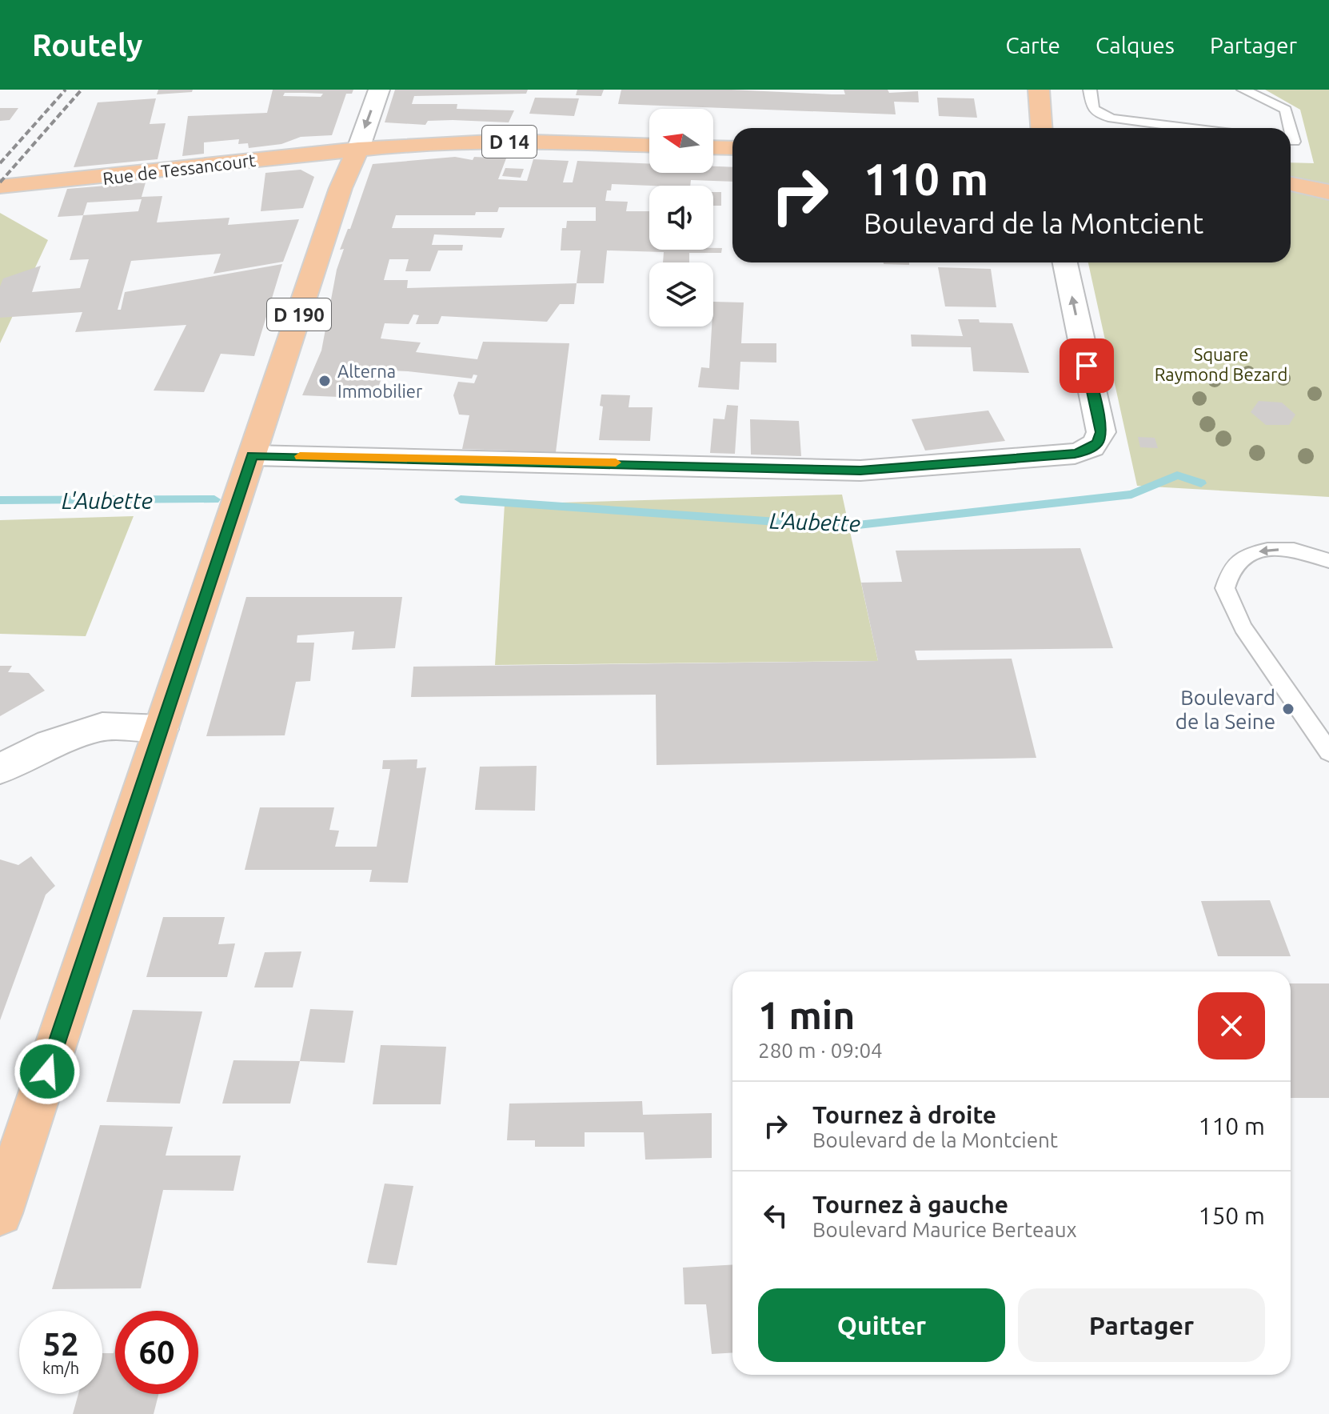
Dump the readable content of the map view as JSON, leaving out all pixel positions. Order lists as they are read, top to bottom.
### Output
{
  "streets": {
    "main road": ["D 14", "Rue de Tessancourt", "D 190"]
  },
  "crossings": [
    ["D 14", "Rue de Tessancourt"],
    ["D 14", "D 190"],
    ["Rue de Tessancourt", "D 190"]
  ],
  "water": ["L'Aubette"],
  "parks": ["Square Raymond Bezard"],
  "places": ["Alterna Immobilier", "Boulevard de la Seine"],
  "north": "left",
  "page": {
    "header": "Routely",
    "nav": ["Carte", "Calques", "Partager"],
    "turn": ["110 m", "Boulevard de la Montcient"],
    "heading": ["1 min", "280 m · 09:04"],
    "list": [
      {
        "name": "Tournez à droite",
        "note": "Boulevard de la Montcient",
        "value": "110 m"
      },
      {
        "name": "Tournez à gauche",
        "note": "Boulevard Maurice Berteaux",
        "value": "150 m"
      }
    ],
    "buttons": ["Quitter", "Partager"],
    "speed": "52 km/h",
    "limit": "60"
  }
}
